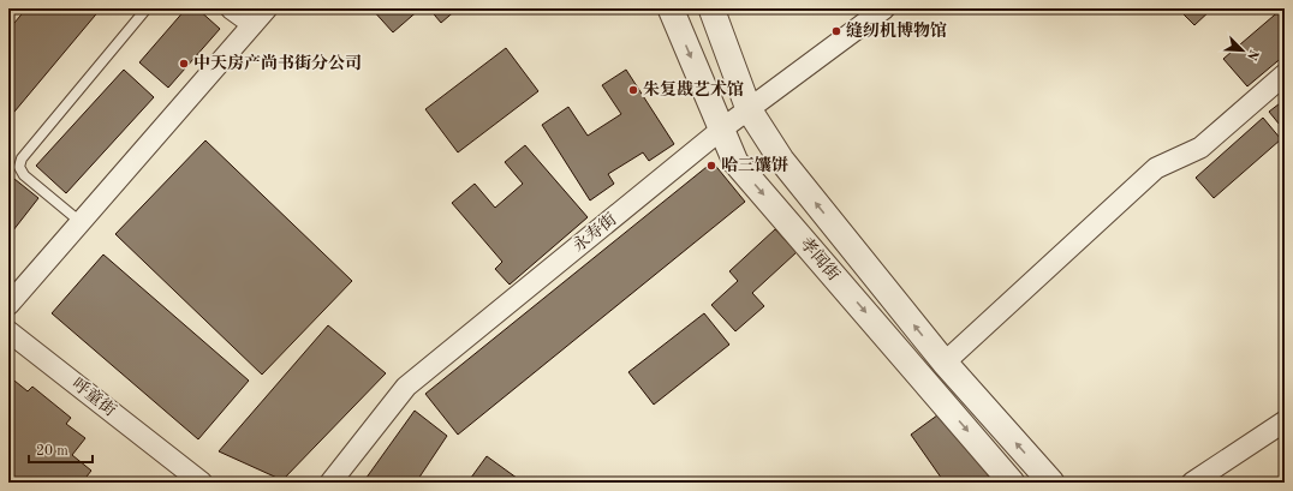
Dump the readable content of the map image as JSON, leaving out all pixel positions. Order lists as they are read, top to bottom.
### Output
{
  "streets": {
    "street": ["永寿街", "孝闻街", "呼童街"]
  },
  "crossings": [
    ["永寿街", "孝闻街"]
  ],
  "places": [
    "缝纫机博物馆",
    "中天房产尚书街分公司",
    "朱复戡艺术馆",
    "哈三馕饼"
  ],
  "scale_bar": "20 m",
  "north": "bottom right"
}
